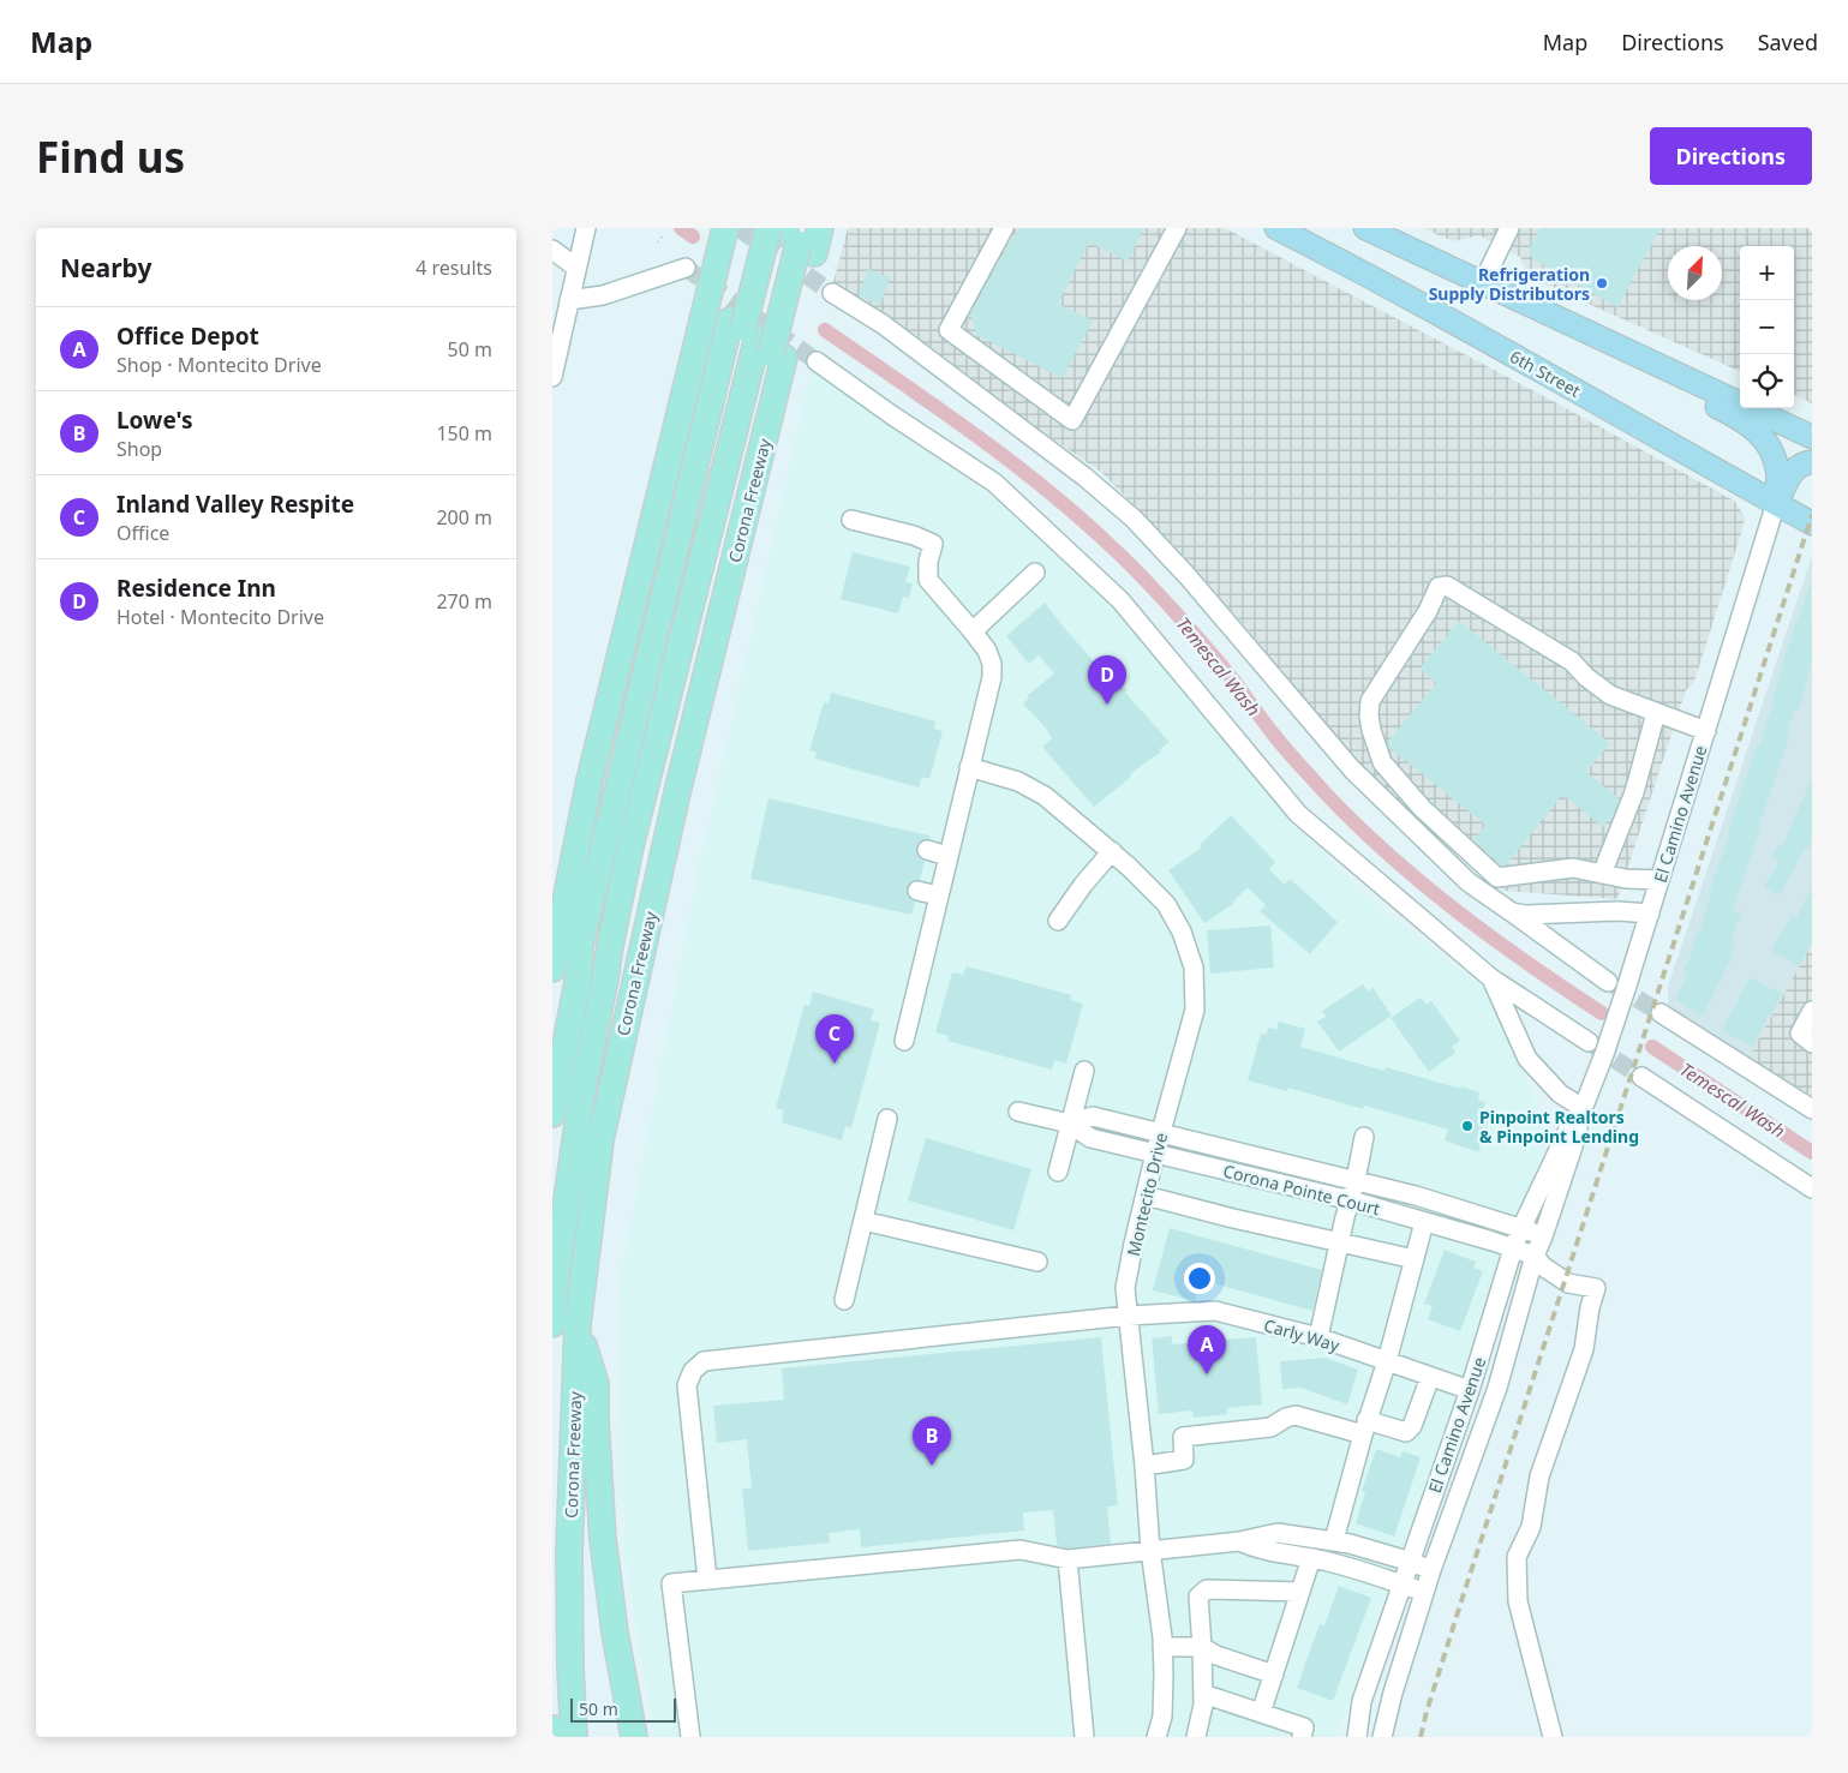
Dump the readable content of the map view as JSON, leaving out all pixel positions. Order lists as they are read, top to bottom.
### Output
{
  "streets": {
    "highway": ["Corona Freeway"],
    "main road": ["6th Street"],
    "street": [
      "El Camino Avenue",
      "Corona Pointe Court",
      "Montecito Drive",
      "Carly Way"
    ]
  },
  "crossings": [
    ["6th Street", "El Camino Avenue"],
    ["El Camino Avenue", "Corona Pointe Court"],
    ["El Camino Avenue", "Carly Way"],
    ["Corona Pointe Court", "Montecito Drive"],
    ["Montecito Drive", "Carly Way"]
  ],
  "water": ["Temescal Wash"],
  "places": ["Refrigeration Supply Distributors", "Pinpoint Realtors & Pinpoint Lending"],
  "scale_bar": "50 m",
  "north": "top right",
  "page": {
    "header": "Map",
    "nav": ["Map", "Directions", "Saved"],
    "buttons": "Directions",
    "title": "Find us",
    "heading": ["Nearby", "4 results"],
    "map_buttons": ["+", "−"],
    "list": [
      {
        "mark": "A",
        "name": "Office Depot",
        "note": "Shop · Montecito Drive",
        "value": "50 m"
      },
      {
        "mark": "B",
        "name": "Lowe's",
        "note": "Shop",
        "value": "150 m"
      },
      {
        "mark": "C",
        "name": "Inland Valley Respite",
        "note": "Office",
        "value": "200 m"
      },
      {
        "mark": "D",
        "name": "Residence Inn",
        "note": "Hotel · Montecito Drive",
        "value": "270 m"
      }
    ],
    "pins": [
      "D",
      "C",
      "A",
      "B"
    ],
    "scale": "50 m"
  }
}
